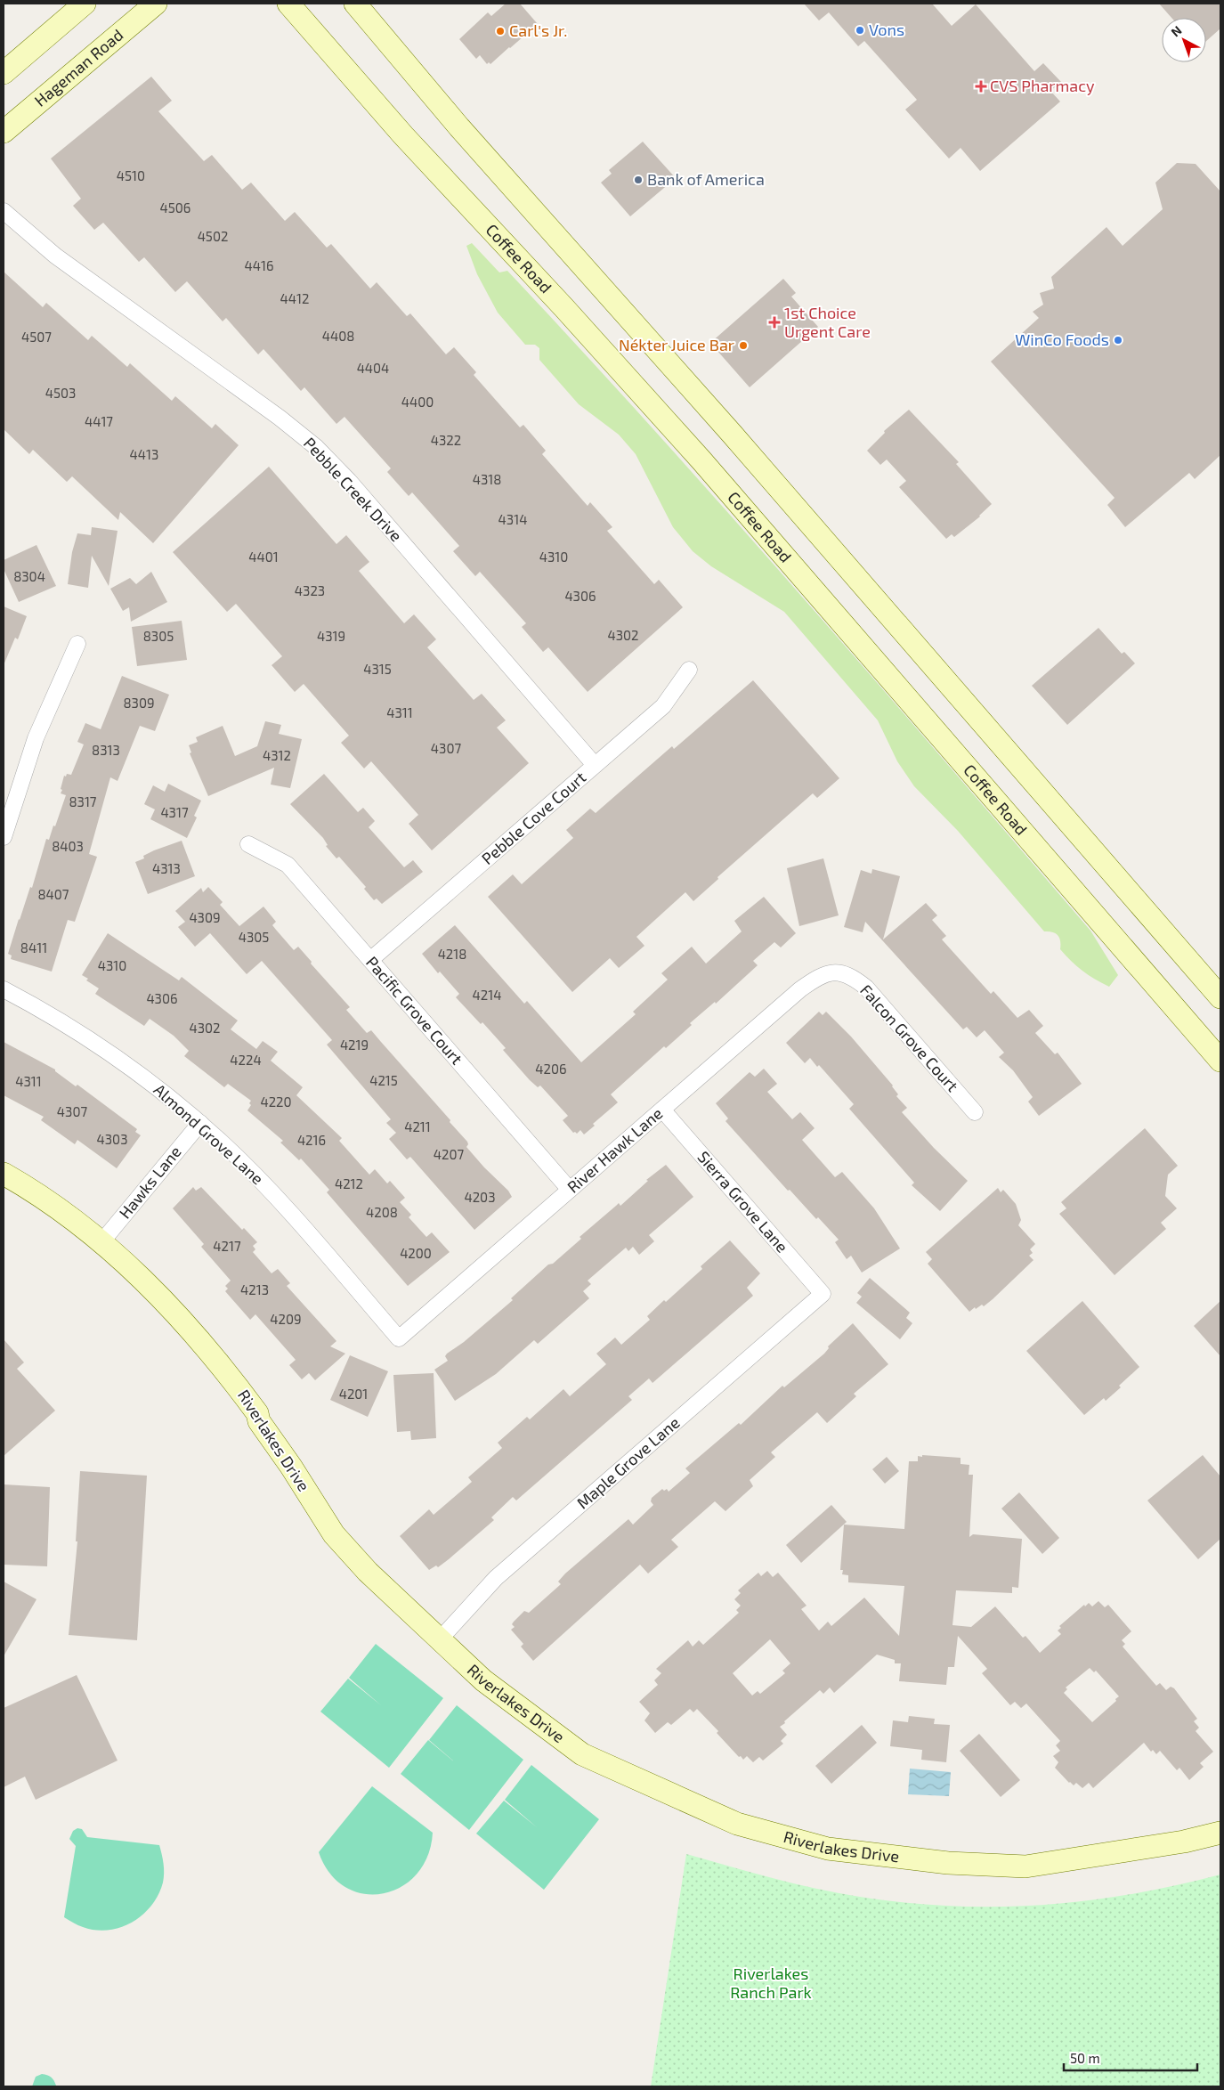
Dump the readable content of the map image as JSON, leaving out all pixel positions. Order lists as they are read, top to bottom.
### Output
{
  "streets": {
    "main road": ["Hageman Road", "Coffee Road", "Riverlakes Drive"],
    "street": [
      "Pebble Creek Drive",
      "Pebble Cove Court",
      "Pacific Grove Court",
      "Falcon Grove Court",
      "Almond Grove Lane",
      "River Hawk Lane",
      "Hawks Lane",
      "Sierra Grove Lane",
      "Maple Grove Lane"
    ]
  },
  "crossings": [
    ["Pebble Creek Drive", "Pebble Cove Court"],
    ["Pebble Cove Court", "Pacific Grove Court"],
    ["Pacific Grove Court", "River Hawk Lane"],
    ["Falcon Grove Court", "River Hawk Lane"],
    ["Almond Grove Lane", "River Hawk Lane"],
    ["Almond Grove Lane", "Hawks Lane"],
    ["River Hawk Lane", "Sierra Grove Lane"],
    ["Hawks Lane", "Riverlakes Drive"],
    ["Sierra Grove Lane", "Maple Grove Lane"],
    ["Riverlakes Drive", "Maple Grove Lane"]
  ],
  "parks": ["Riverlakes Ranch Park"],
  "places": {
    "other": [
      "Vons",
      "Carl's Jr.",
      "Bank of America",
      "WinCo Foods",
      "Nékter Juice Bar"
    ],
    "health": ["CVS Pharmacy", "1st Choice Urgent Care"]
  },
  "house_numbers": [
    "4510",
    "4506",
    "4502",
    "4416",
    "4412",
    "4408",
    "4507",
    "4404",
    "4503",
    "4400",
    "4417",
    "4322",
    "4413",
    "4318",
    "4314",
    "4401",
    "4310",
    "8304",
    "4323",
    "4306",
    "4302",
    "8305",
    "4319",
    "4315",
    "8309",
    "4311",
    "4307",
    "8313",
    "4312",
    "8317",
    "4317",
    "8403",
    "4313",
    "8407",
    "4309",
    "4305",
    "8411",
    "4218",
    "4310",
    "4214",
    "4306",
    "4302",
    "4219",
    "4224",
    "4206",
    "4215",
    "4311",
    "4220",
    "4307",
    "4211",
    "4303",
    "4216",
    "4207",
    "4212",
    "4203",
    "4208",
    "4217",
    "4200",
    "4213",
    "4209",
    "4201"
  ],
  "scale_bar": "50 m",
  "north": "top left"
}
